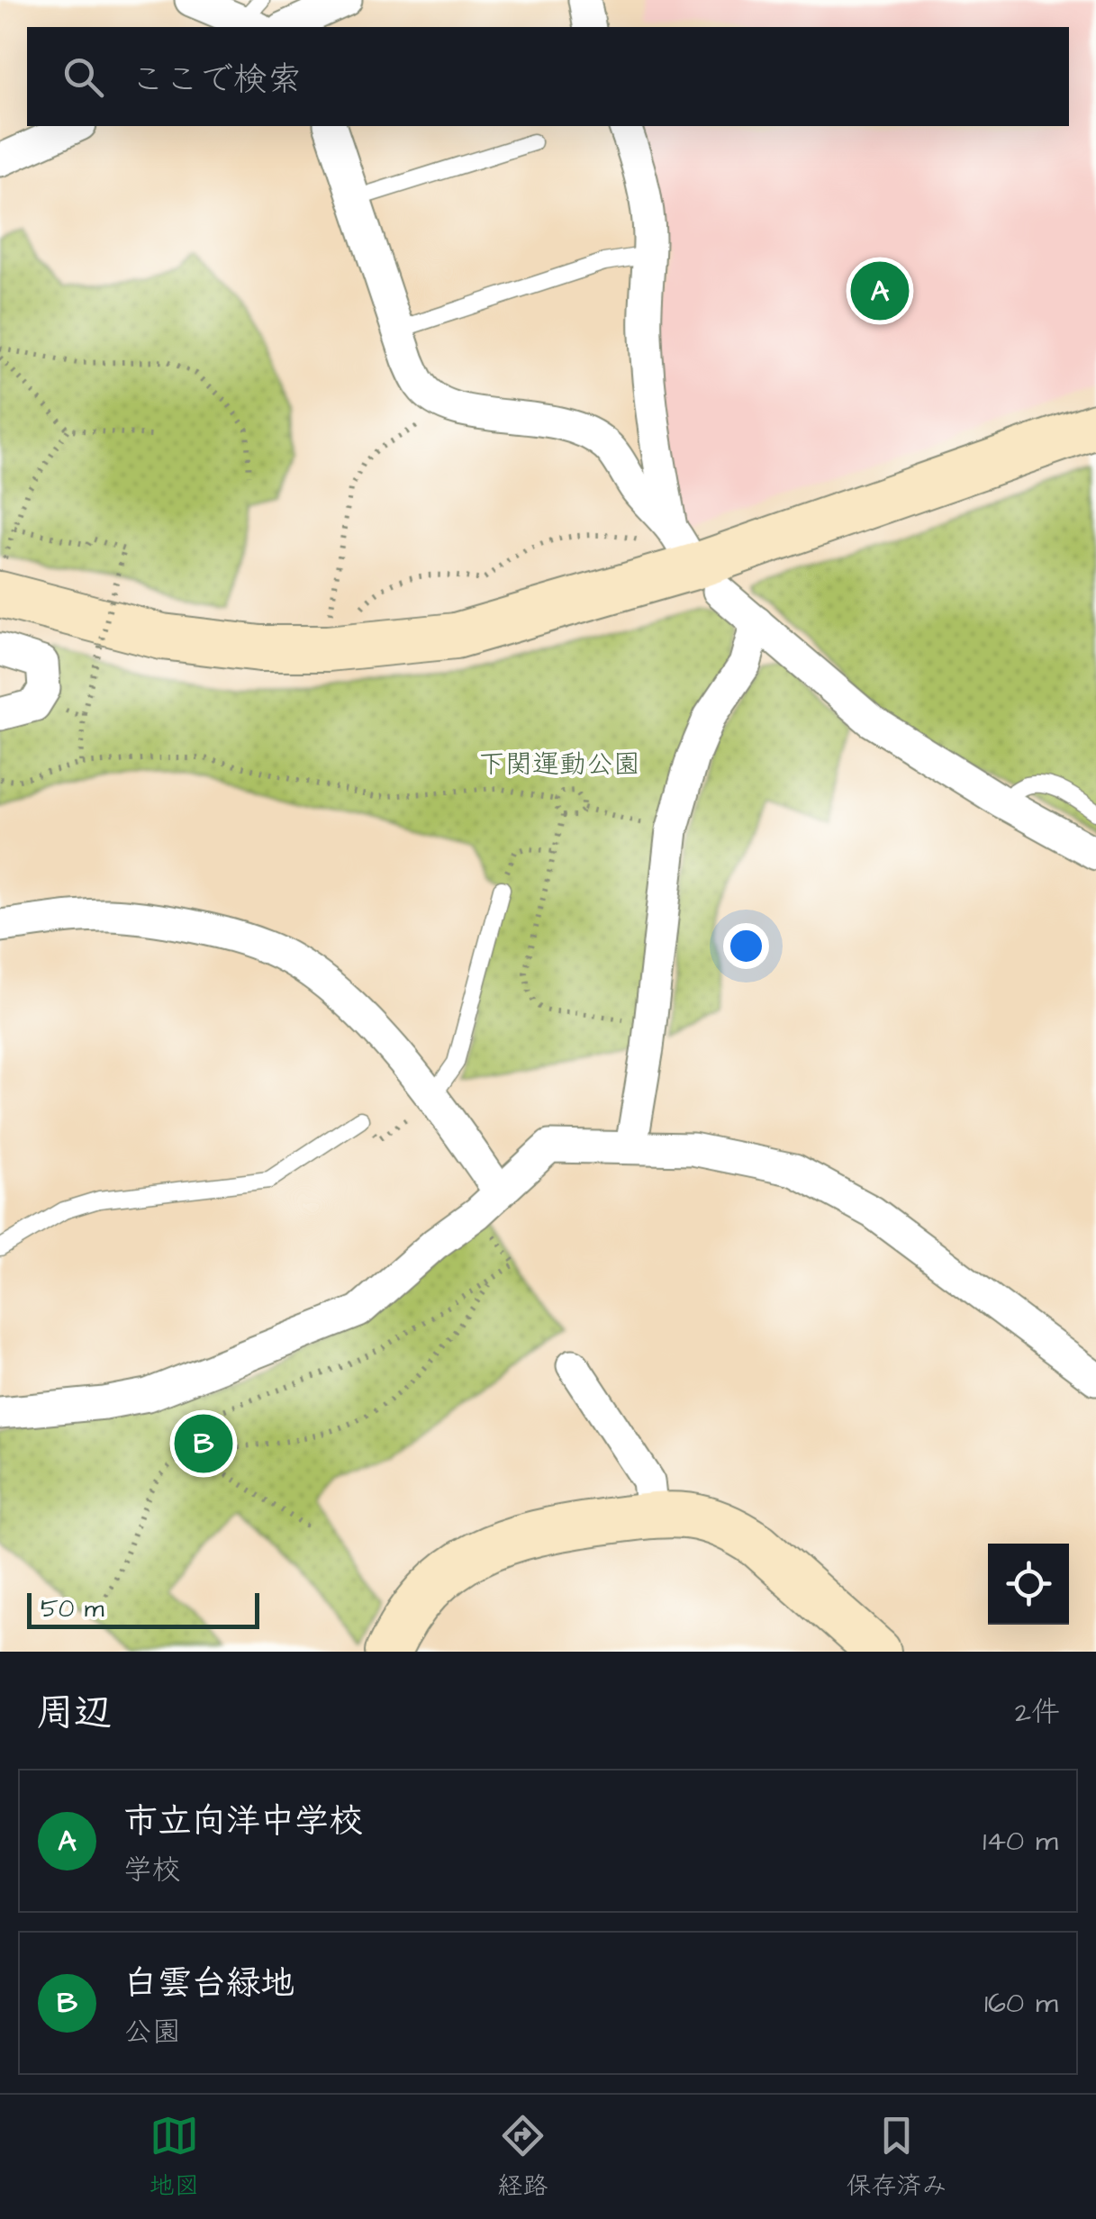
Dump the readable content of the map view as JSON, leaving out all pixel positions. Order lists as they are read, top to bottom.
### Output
{
  "parks": ["下関運動公園"],
  "scale_bar": "50 m",
  "page": {
    "search": "ここで検索",
    "pins": ["A", "B"],
    "scale": "50 m",
    "heading": ["周辺", "2件"],
    "list": [
      {
        "mark": "A",
        "name": "市立向洋中学校",
        "note": "学校",
        "value": "140 m"
      },
      {
        "mark": "B",
        "name": "白雲台緑地",
        "note": "公園",
        "value": "160 m"
      }
    ],
    "nav": ["地図", "経路", "保存済み"]
  }
}
